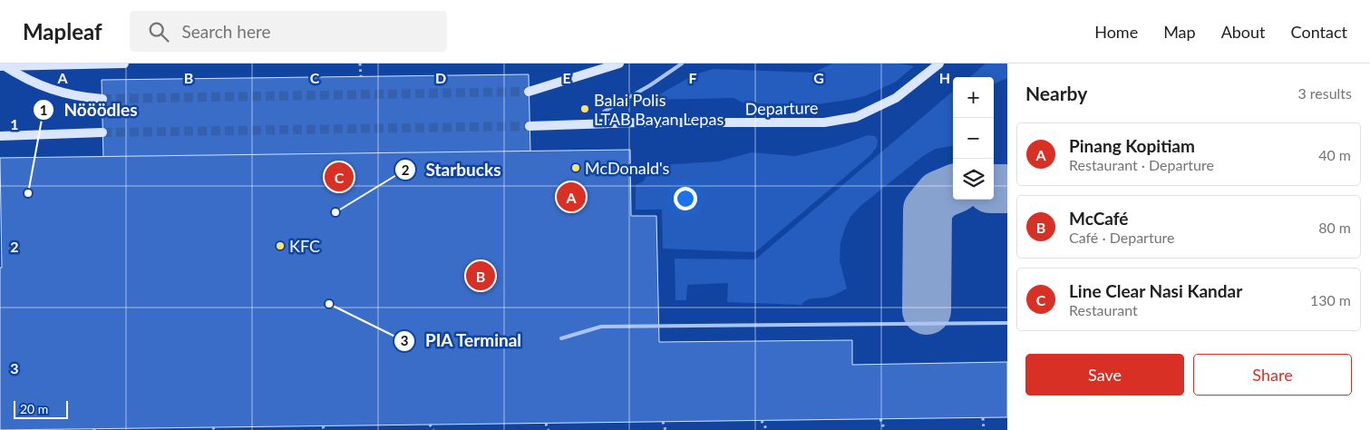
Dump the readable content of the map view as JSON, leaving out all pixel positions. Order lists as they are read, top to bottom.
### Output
{
  "streets": {
    "street": ["Departure"]
  },
  "places": [
    "Balai Polis LTAB Bayan Lepas",
    "McDonald's",
    "Nööödles",
    "Starbucks",
    "KFC",
    "PIA Terminal"
  ],
  "scale_bar": "20 m",
  "page": {
    "header": "Mapleaf",
    "search": "Search here",
    "nav": [
      "Home",
      "Map",
      "About",
      "Contact"
    ],
    "heading": ["Nearby", "3 results"],
    "map_buttons": ["+", "−"],
    "list": [
      {
        "mark": "A",
        "name": "Pinang Kopitiam",
        "note": "Restaurant · Departure",
        "value": "40 m"
      },
      {
        "mark": "B",
        "name": "McCafé",
        "note": "Café · Departure",
        "value": "80 m"
      },
      {
        "mark": "C",
        "name": "Line Clear Nasi Kandar",
        "note": "Restaurant",
        "value": "130 m"
      }
    ],
    "pins": ["C", "A", "B"],
    "buttons": ["Save", "Share"],
    "scale": "20 m"
  },
  "grid": {
    "columns": [
      "A",
      "B",
      "C",
      "D",
      "E",
      "F",
      "G",
      "H"
    ],
    "rows": ["1", "2", "3"]
  }
}
